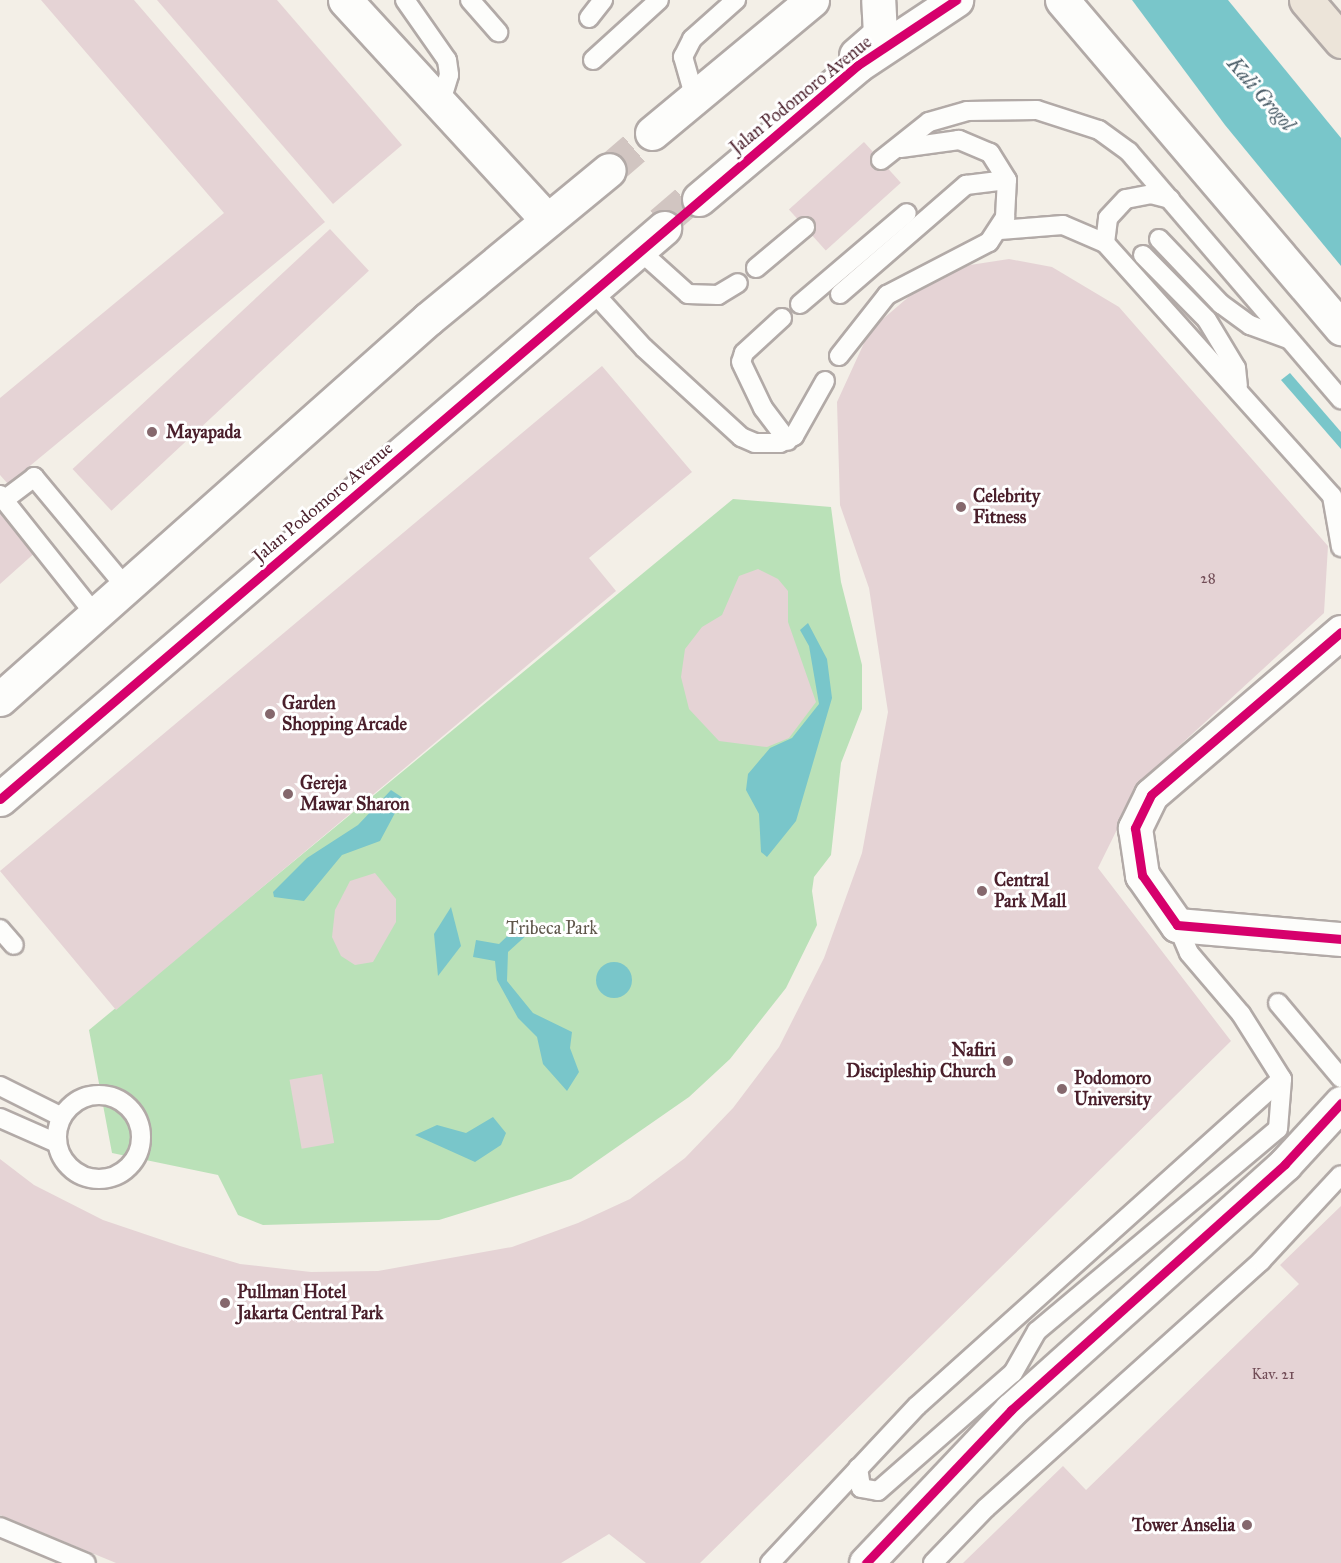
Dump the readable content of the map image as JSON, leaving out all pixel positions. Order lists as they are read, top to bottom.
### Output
{
  "streets": {
    "street": ["Jalan Podomoro Avenue"]
  },
  "water": ["Kali Grogol"],
  "parks": ["Tribeca Park"],
  "places": [
    "Mayapada",
    "Celebrity Fitness",
    "Garden Shopping Arcade",
    "Gereja Mawar Sharon",
    "Central Park Mall",
    "Nafiri Discipleship Church",
    "Podomoro University",
    "Pullman Hotel Jakarta Central Park",
    "Tower Anselia"
  ],
  "house_numbers": ["28", "Kav. 21"]
}
